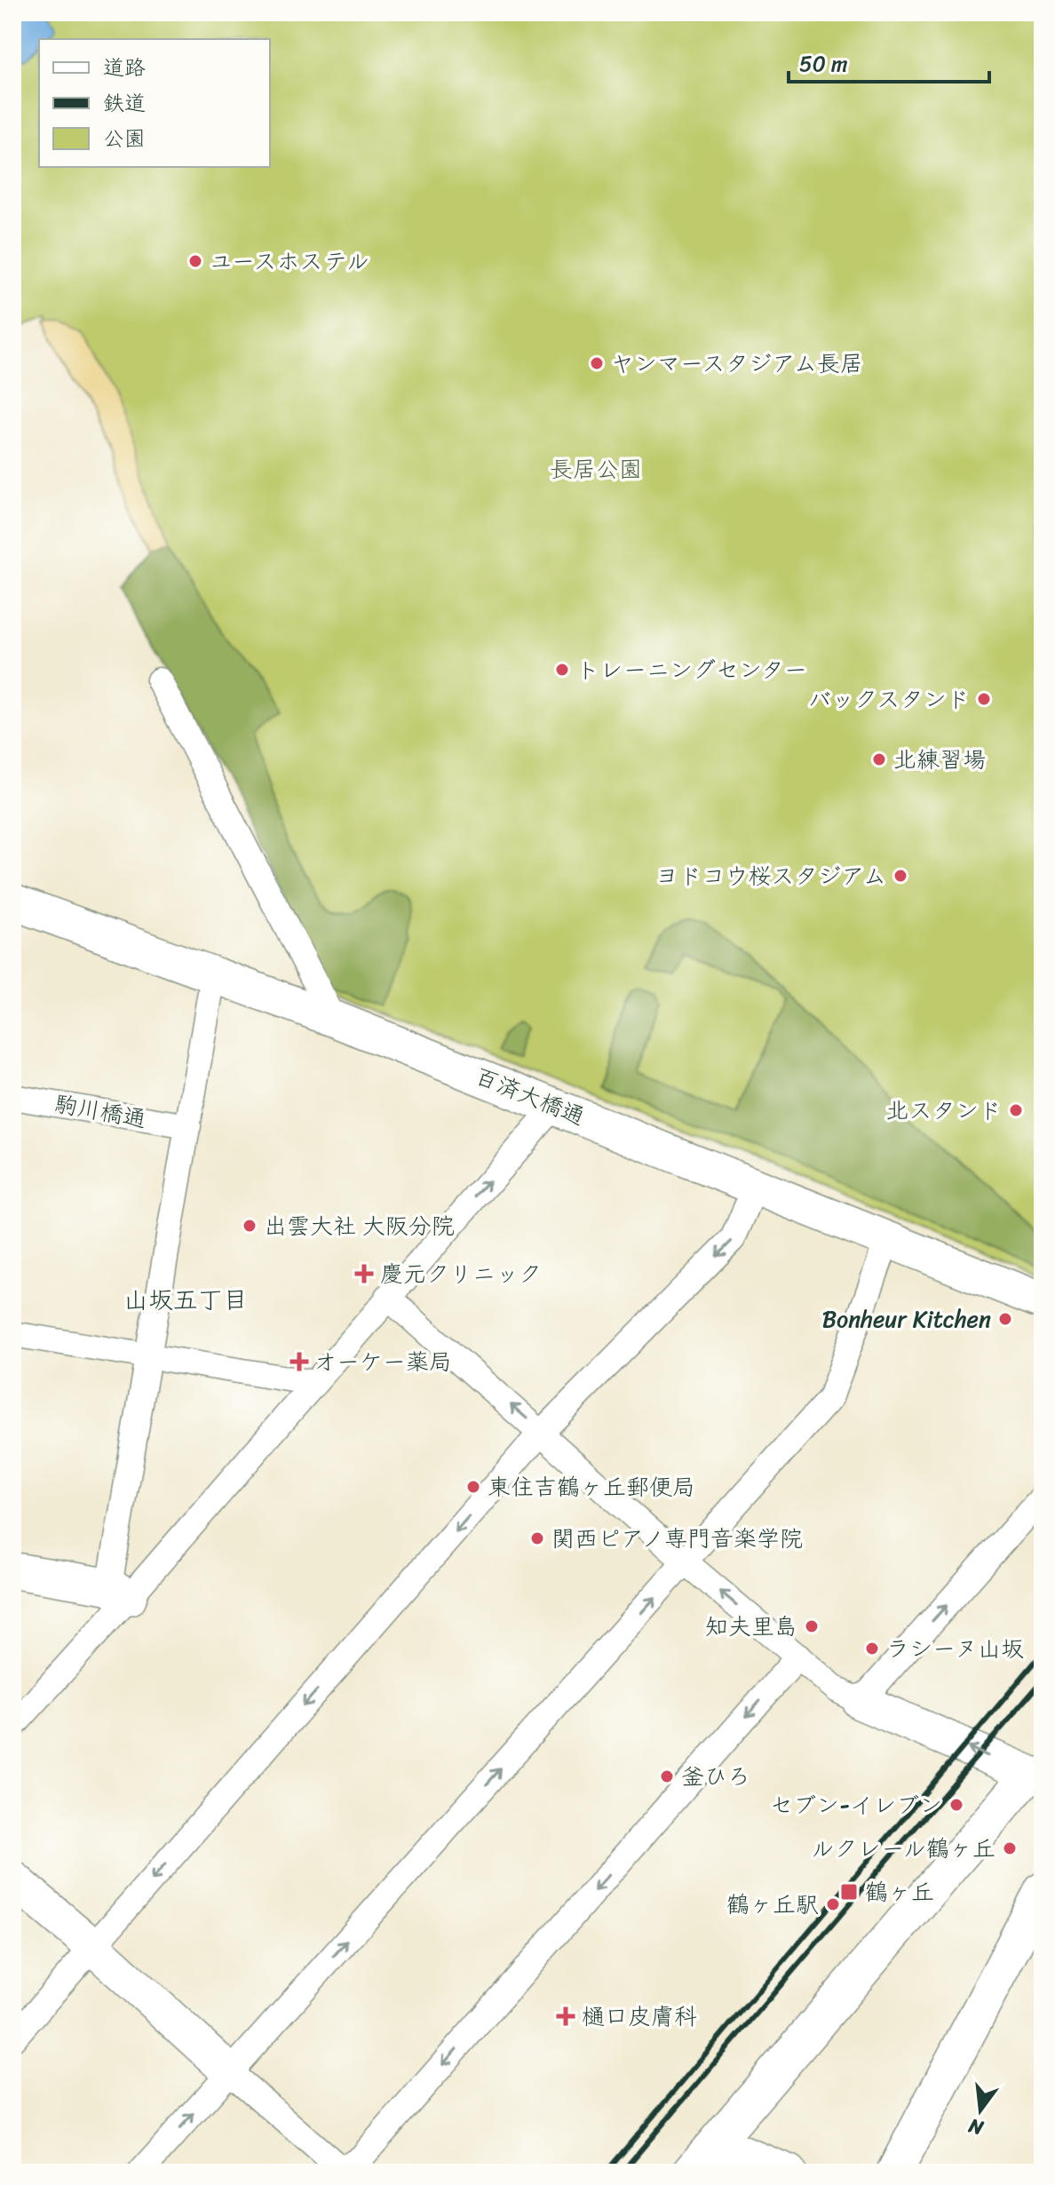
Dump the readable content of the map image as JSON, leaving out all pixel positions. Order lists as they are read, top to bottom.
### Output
{
  "streets": {
    "street": ["百済大橋通", "駒川橋通"]
  },
  "districts": ["山坂五丁目"],
  "parks": ["長居公園"],
  "places": {
    "other": [
      "ユースホステル",
      "ヤンマースタジアム長居",
      "トレーニングセンター",
      "バックスタンド",
      "北練習場",
      "ヨドコウ桜スタジアム",
      "北スタンド",
      "出雲大社 大阪分院",
      "Bonheur Kitchen",
      "東住吉鶴ヶ丘郵便局",
      "関西ピアノ専門音楽学院",
      "知夫里島",
      "ラシーヌ山坂",
      "釜ひろ",
      "セブン-イレブン",
      "ルクレール鶴ヶ丘",
      "鶴ヶ丘駅"
    ],
    "health": ["慶元クリニック", "オーケー薬局", "樋口皮膚科"],
    "transit": ["鶴ヶ丘"]
  },
  "legend": ["道路", "鉄道", "公園"],
  "scale_bar": "50 m",
  "north": "bottom"
}
